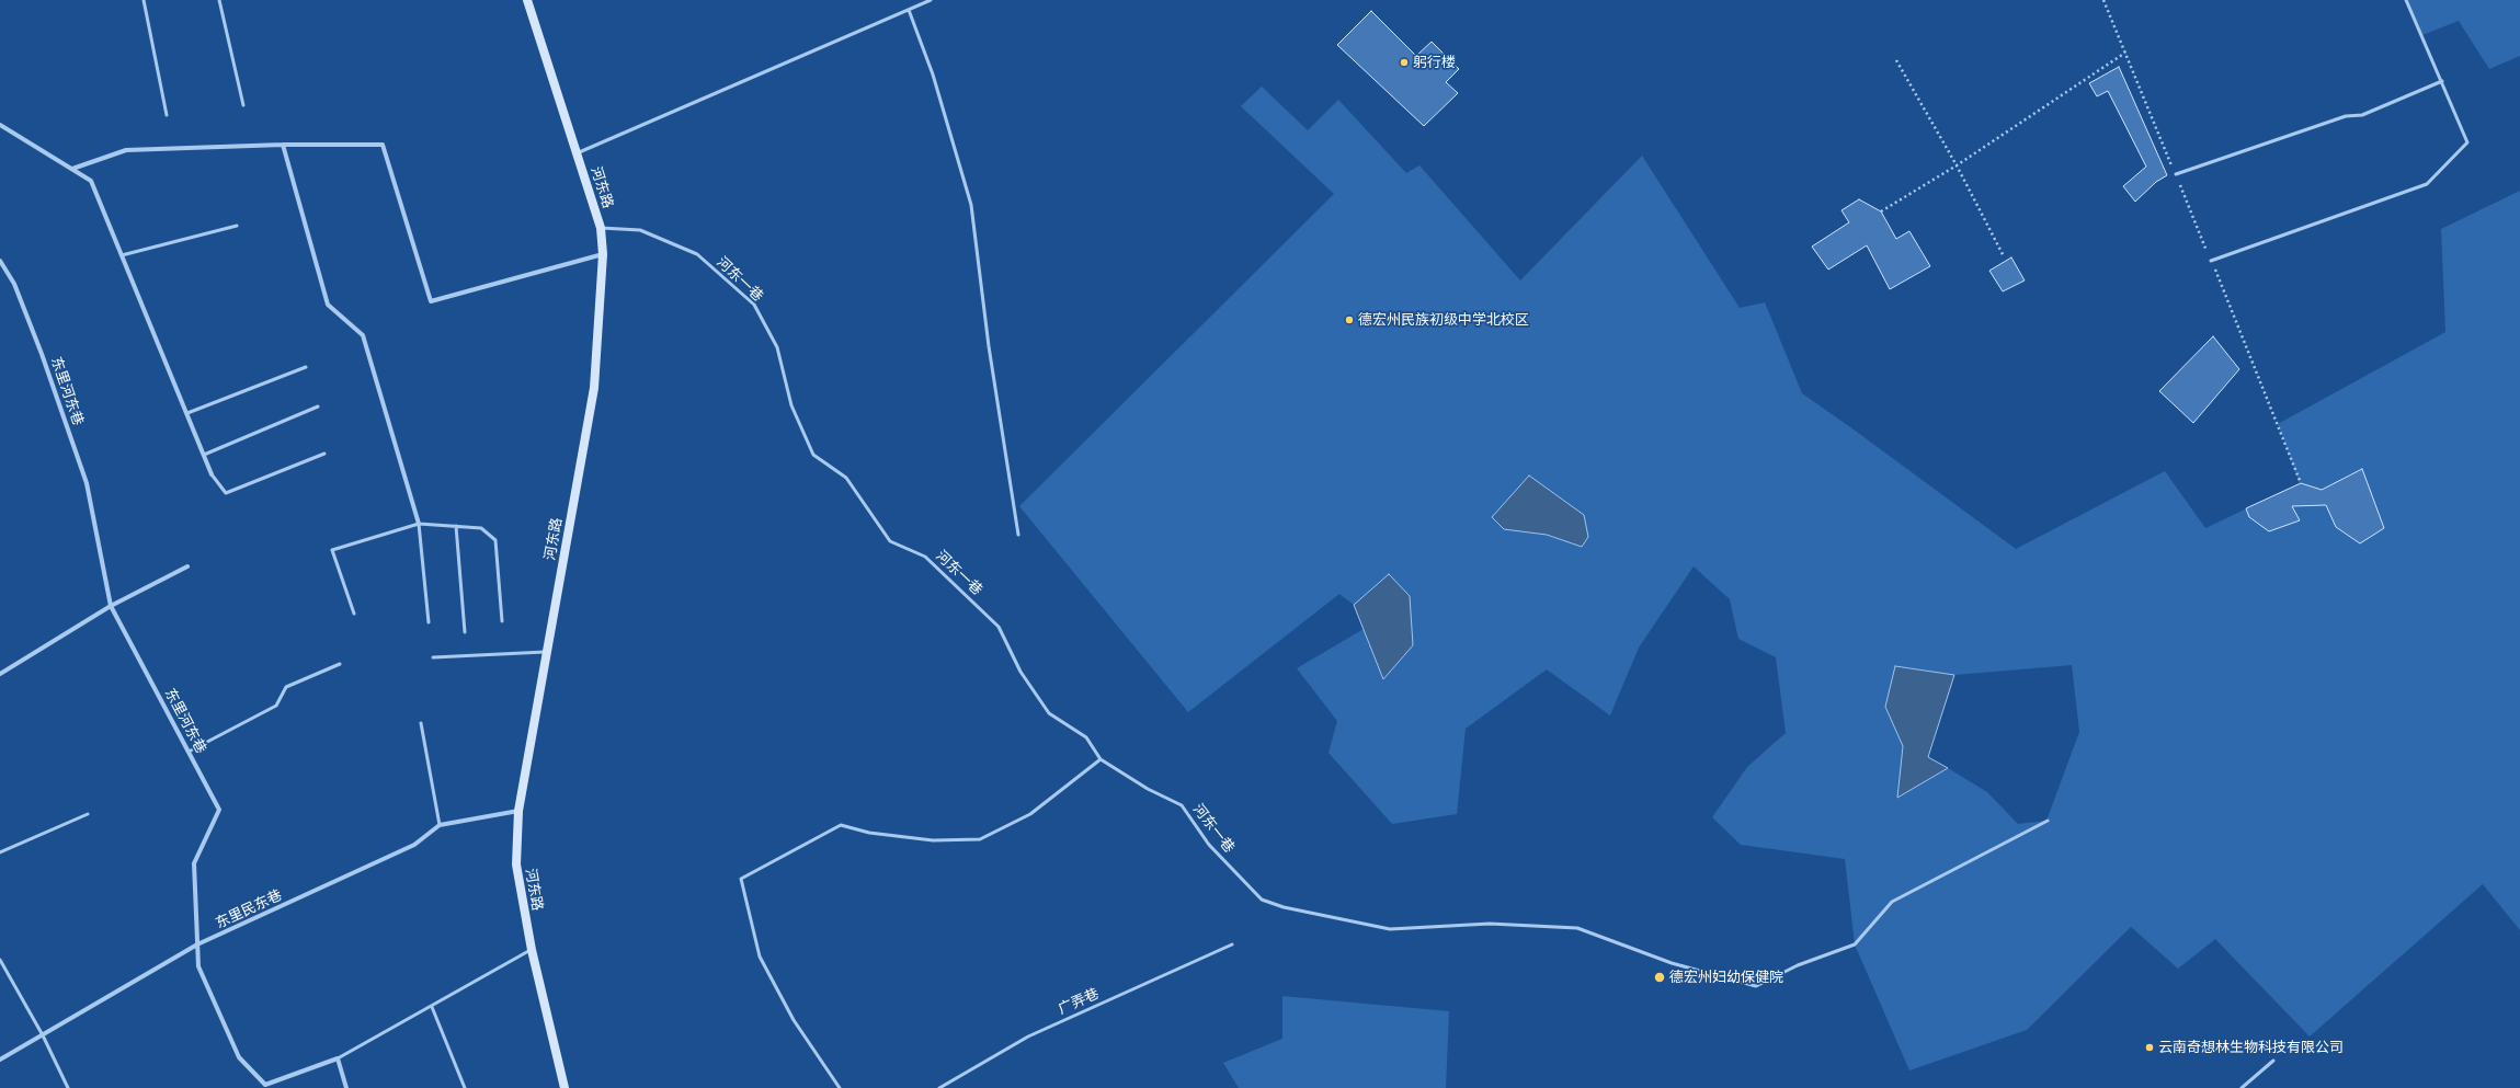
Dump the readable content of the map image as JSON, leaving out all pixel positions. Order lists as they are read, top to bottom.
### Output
{
  "streets": {
    "main road": ["河东路"],
    "street": ["东里河东巷", "东里民东巷"],
    "lane": ["河东一巷", "广弄巷"]
  },
  "crossings": [
    ["河东路", "河东一巷"],
    ["河东路", "东里民东巷"],
    ["东里河东巷", "东里民东巷"]
  ],
  "places": [
    "躬行楼",
    "德宏州民族初级中学北校区",
    "德宏州妇幼保健院",
    "云南奇想林生物科技有限公司"
  ]
}
